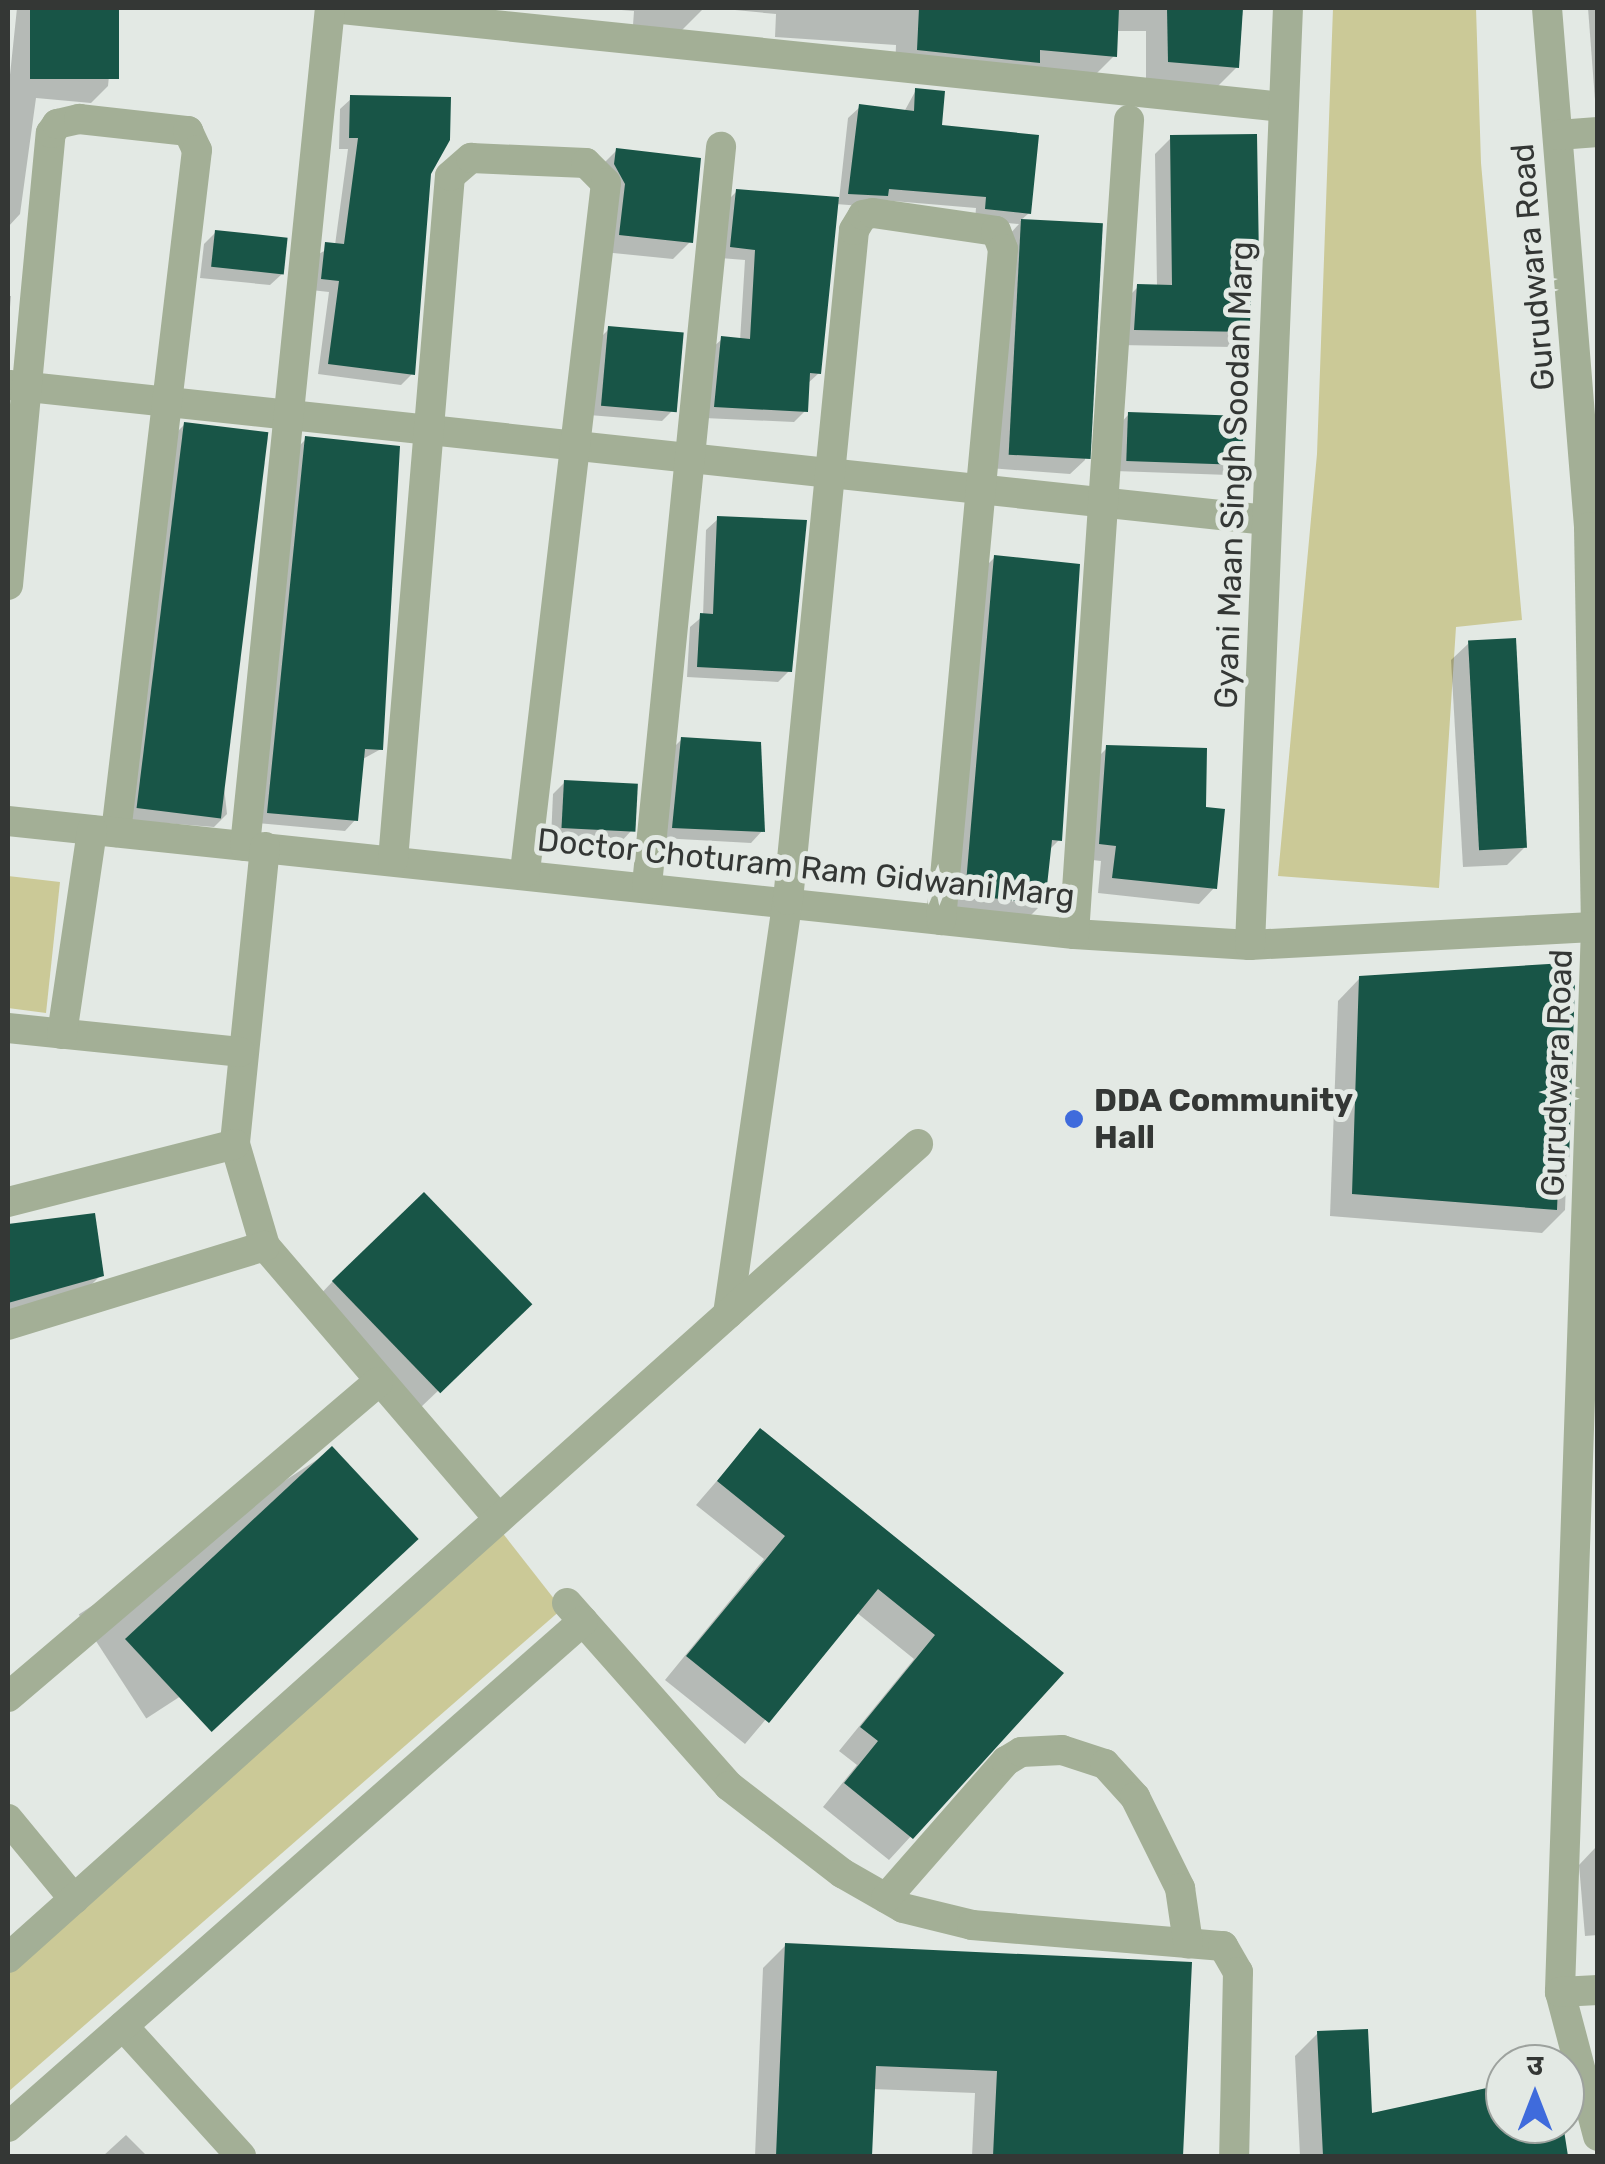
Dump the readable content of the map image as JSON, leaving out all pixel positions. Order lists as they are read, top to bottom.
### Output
{
  "streets": {
    "street": ["Gurudwara Road", "Gyani Maan Singh Soodan Marg", "Doctor Choturam Ram Gidwani Marg"]
  },
  "crossings": [
    ["Gurudwara Road", "Doctor Choturam Ram Gidwani Marg"],
    ["Gyani Maan Singh Soodan Marg", "Doctor Choturam Ram Gidwani Marg"]
  ],
  "places": ["DDA Community Hall"],
  "north": "top"
}
